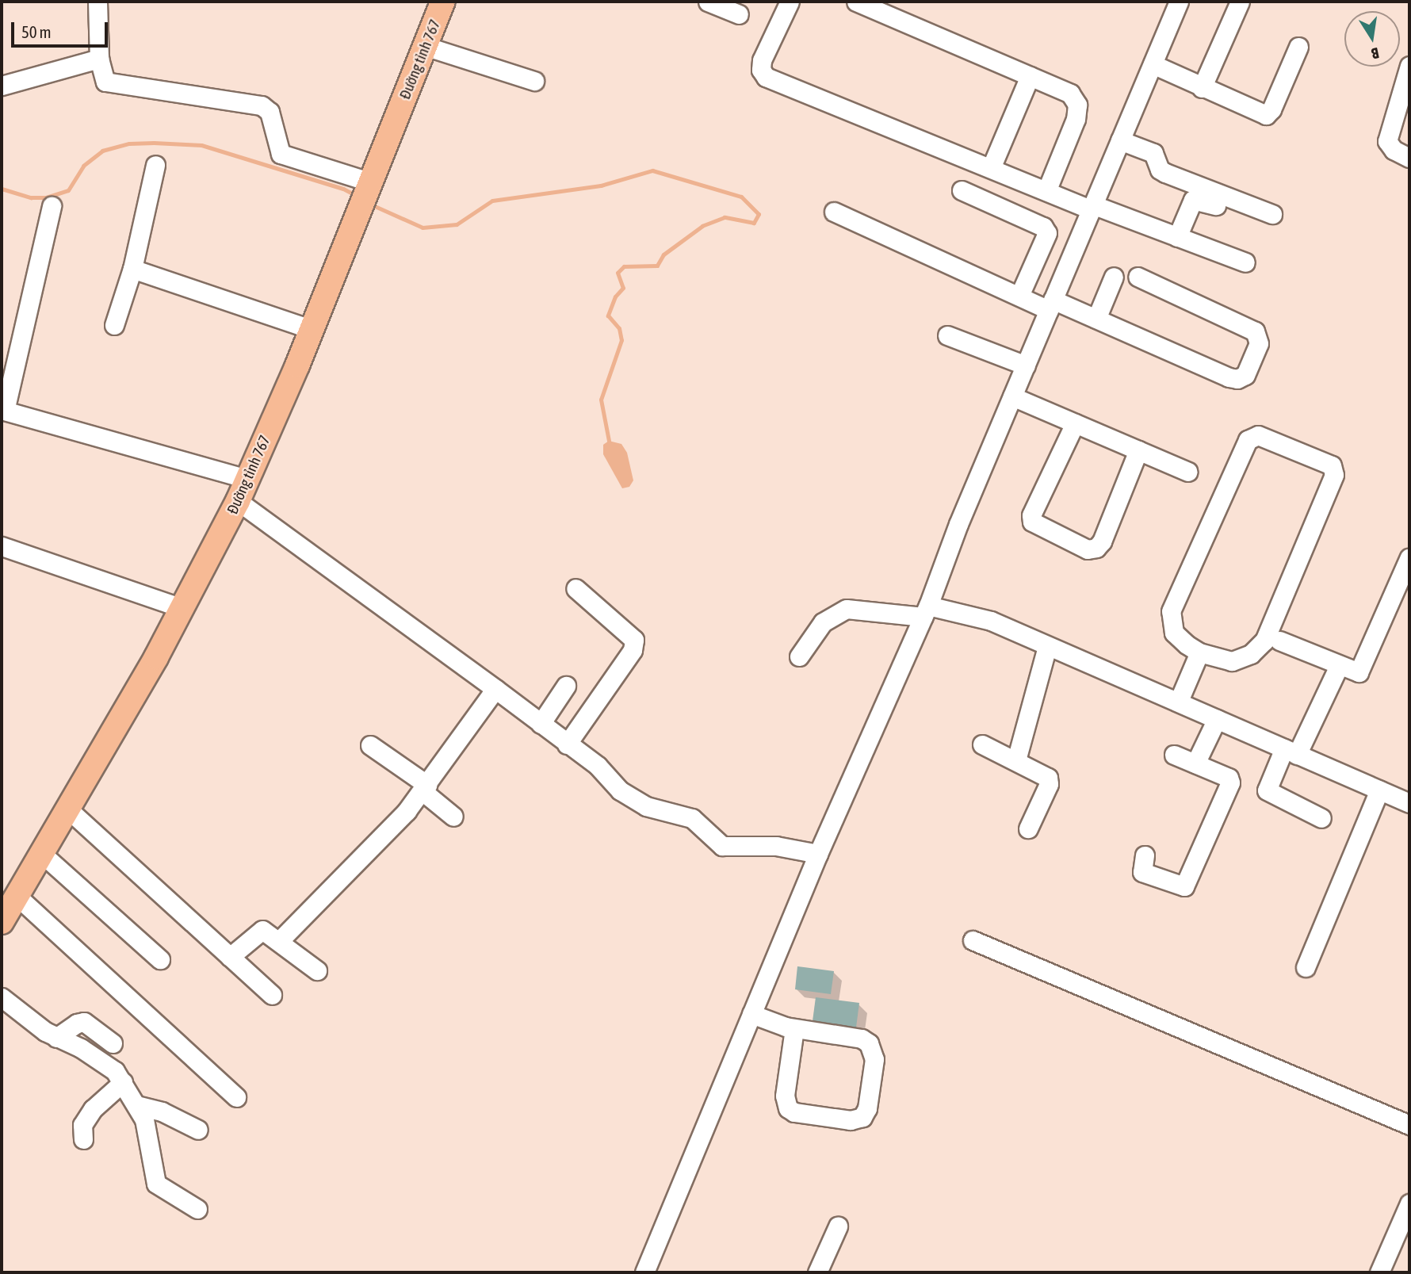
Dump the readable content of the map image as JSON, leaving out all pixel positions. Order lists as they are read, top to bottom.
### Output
{
  "streets": {
    "main road": ["Đường tỉnh 767"]
  },
  "scale_bar": "50 m",
  "north": "bottom"
}
